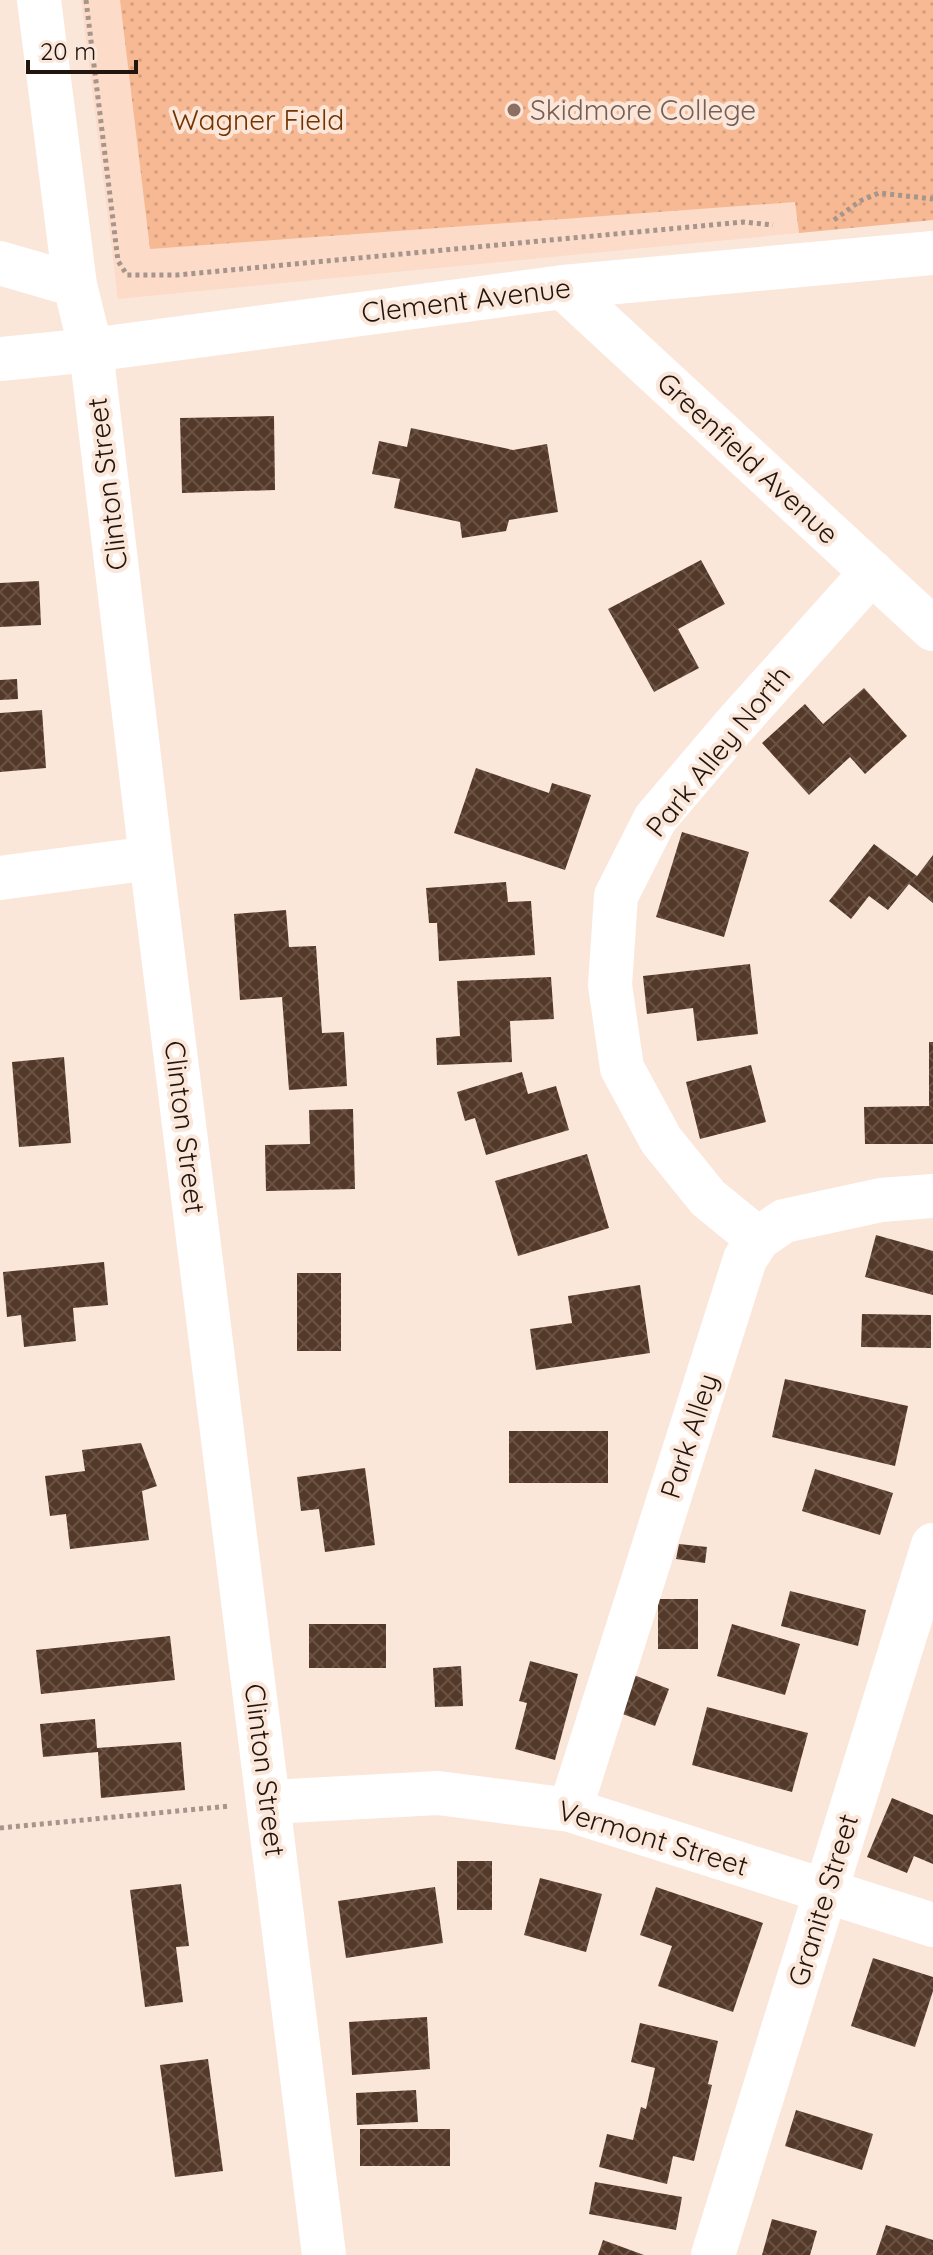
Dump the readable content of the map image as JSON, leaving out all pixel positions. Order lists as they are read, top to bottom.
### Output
{
  "streets": {
    "street": [
      "Clement Avenue",
      "Greenfield Avenue",
      "Clinton Street",
      "Park Alley North",
      "Park Alley",
      "Vermont Street",
      "Granite Street"
    ]
  },
  "crossings": [
    ["Clement Avenue", "Greenfield Avenue"],
    ["Clement Avenue", "Clinton Street"],
    ["Greenfield Avenue", "Park Alley North"],
    ["Clinton Street", "Vermont Street"],
    ["Park Alley North", "Park Alley"],
    ["Park Alley", "Vermont Street"],
    ["Vermont Street", "Granite Street"]
  ],
  "parks": ["Wagner Field"],
  "places": ["Skidmore College"],
  "scale_bar": "20 m"
}
